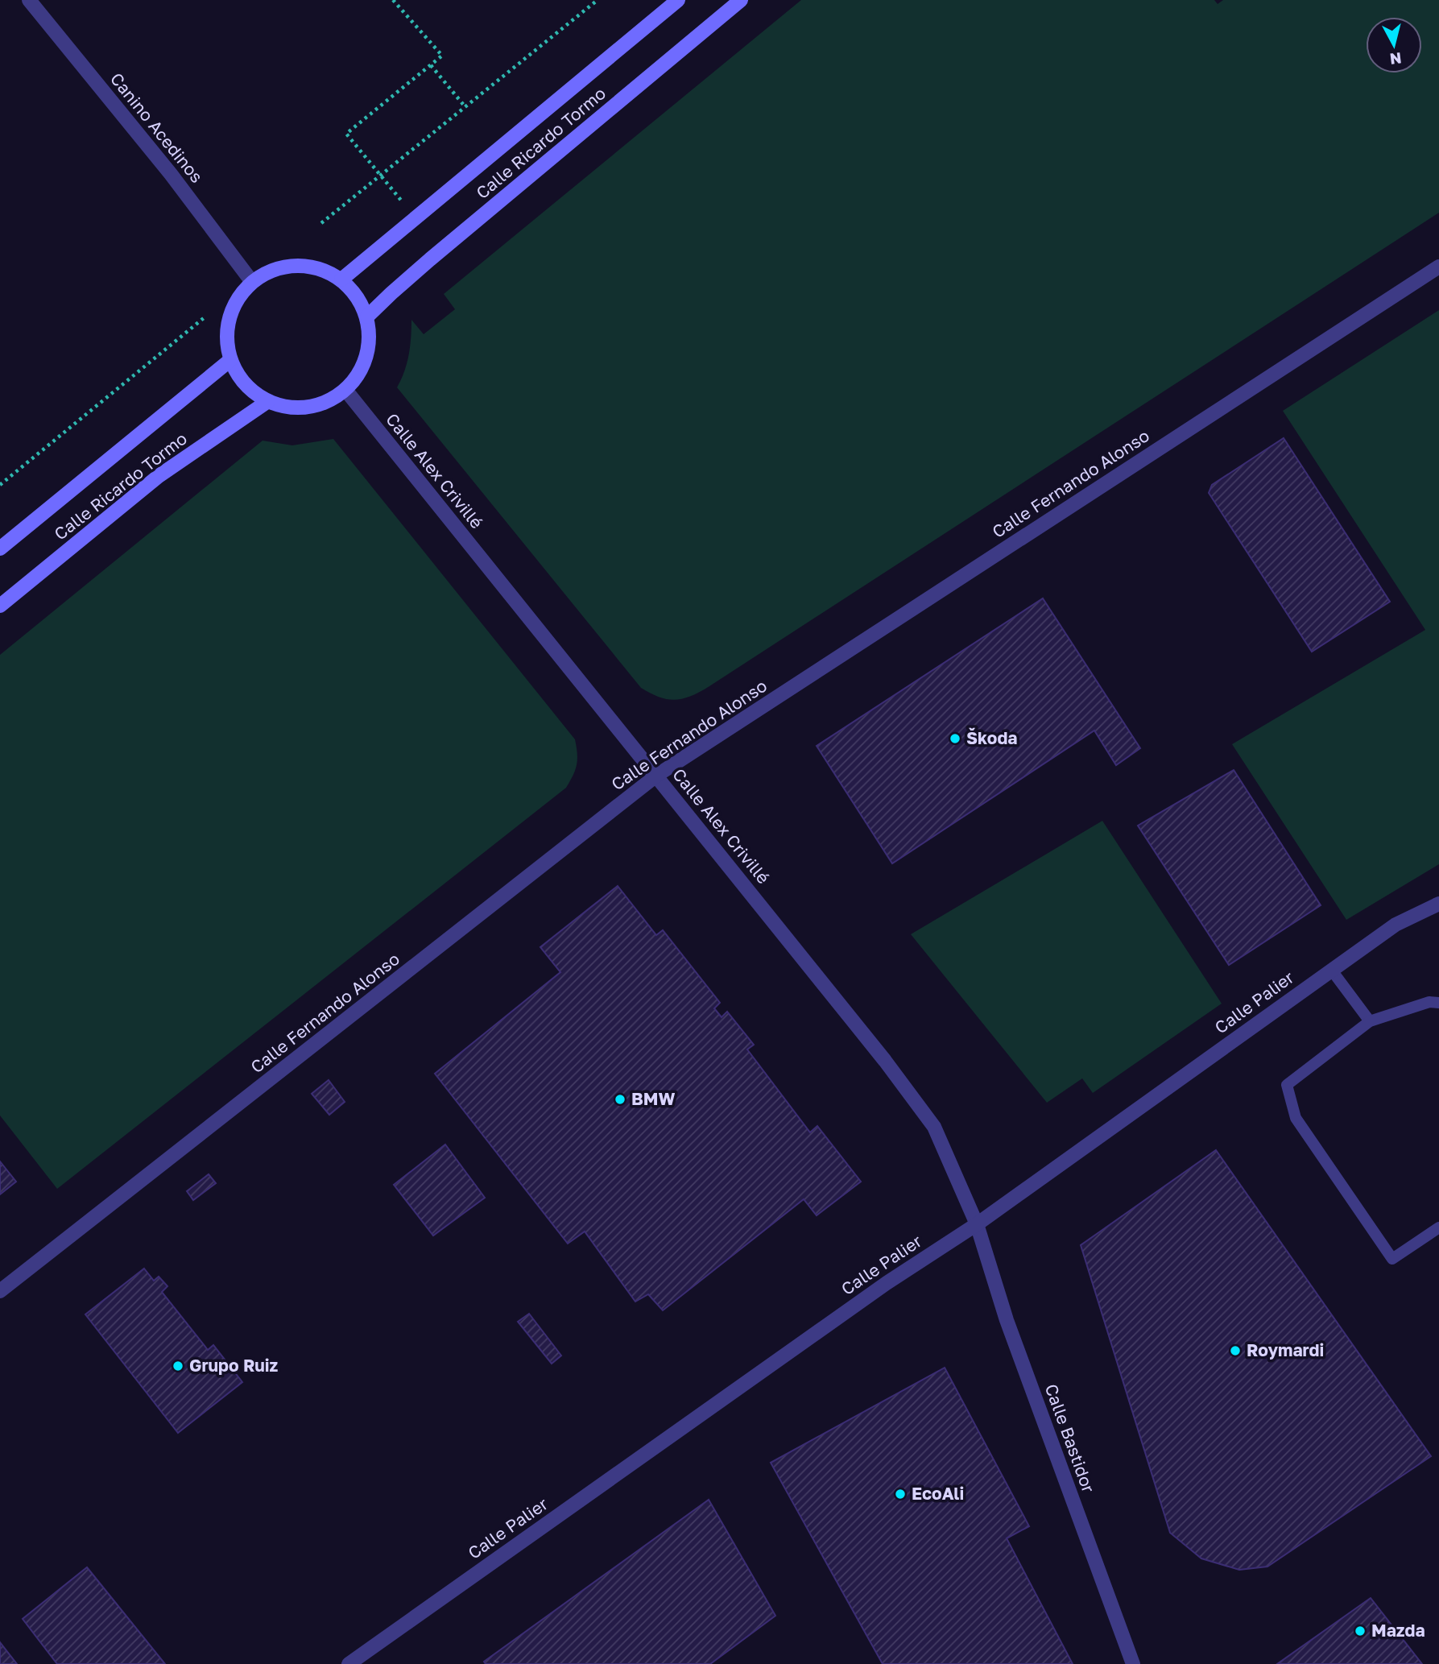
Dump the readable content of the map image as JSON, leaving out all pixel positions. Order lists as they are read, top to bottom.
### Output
{
  "streets": {
    "street": [
      "Canino Acedinos",
      "Calle Ricardo Tormo",
      "Calle Alex Crivillé",
      "Calle Fernando Alonso",
      "Calle Palier",
      "Calle Bastidor"
    ]
  },
  "crossings": [
    ["Canino Acedinos", "Calle Ricardo Tormo"],
    ["Canino Acedinos", "Calle Alex Crivillé"],
    ["Calle Ricardo Tormo", "Calle Alex Crivillé"],
    ["Calle Alex Crivillé", "Calle Fernando Alonso"],
    ["Calle Alex Crivillé", "Calle Palier"],
    ["Calle Alex Crivillé", "Calle Bastidor"],
    ["Calle Palier", "Calle Bastidor"]
  ],
  "places": [
    "Škoda",
    "BMW",
    "Roymardi",
    "Grupo Ruiz",
    "EcoAli",
    "Mazda"
  ],
  "north": "bottom"
}
